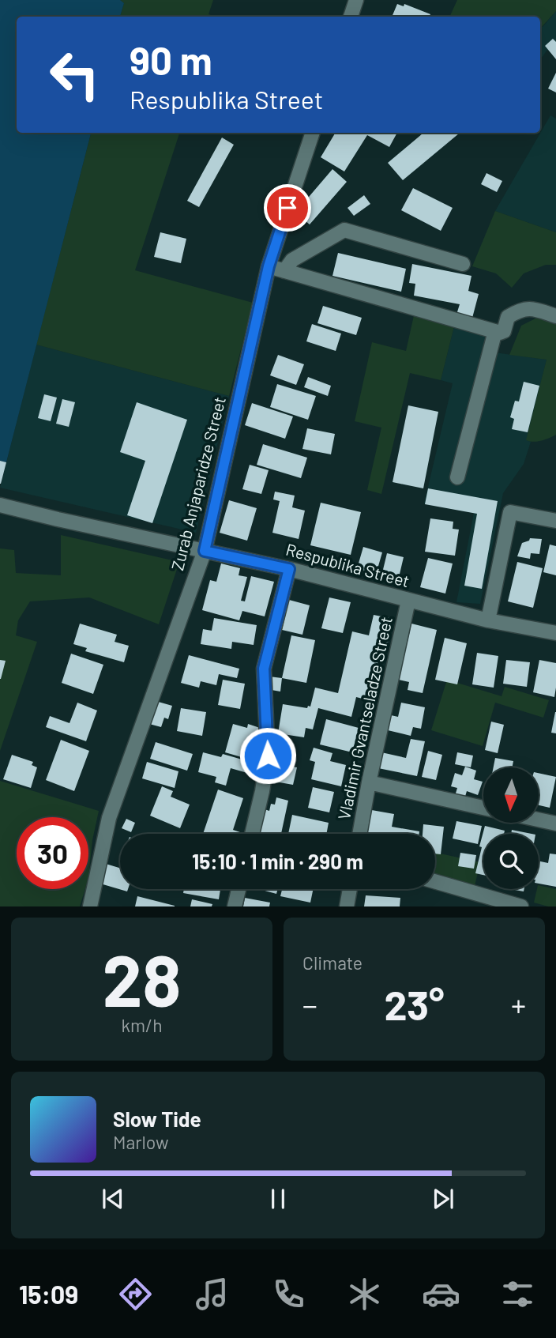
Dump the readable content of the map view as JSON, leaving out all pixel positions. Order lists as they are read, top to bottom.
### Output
{
  "streets": {
    "street": ["Zurab Anjaparidze Street", "Respublika Street", "Vladimir Gvantseladze Street"]
  },
  "crossings": [
    ["Zurab Anjaparidze Street", "Respublika Street"],
    ["Respublika Street", "Vladimir Gvantseladze Street"]
  ],
  "north": "bottom",
  "page": {
    "turn": ["90 m", "Respublika Street"],
    "limit": "30",
    "trip": "15:10 · 1 min · 290 m",
    "tile": [
      ["28", "km/h"],
      "Climate"
    ],
    "heat": ["−", "23°", "+"],
    "song": ["Slow Tide", "Marlow"],
    "tabs": "15:09"
  }
}
